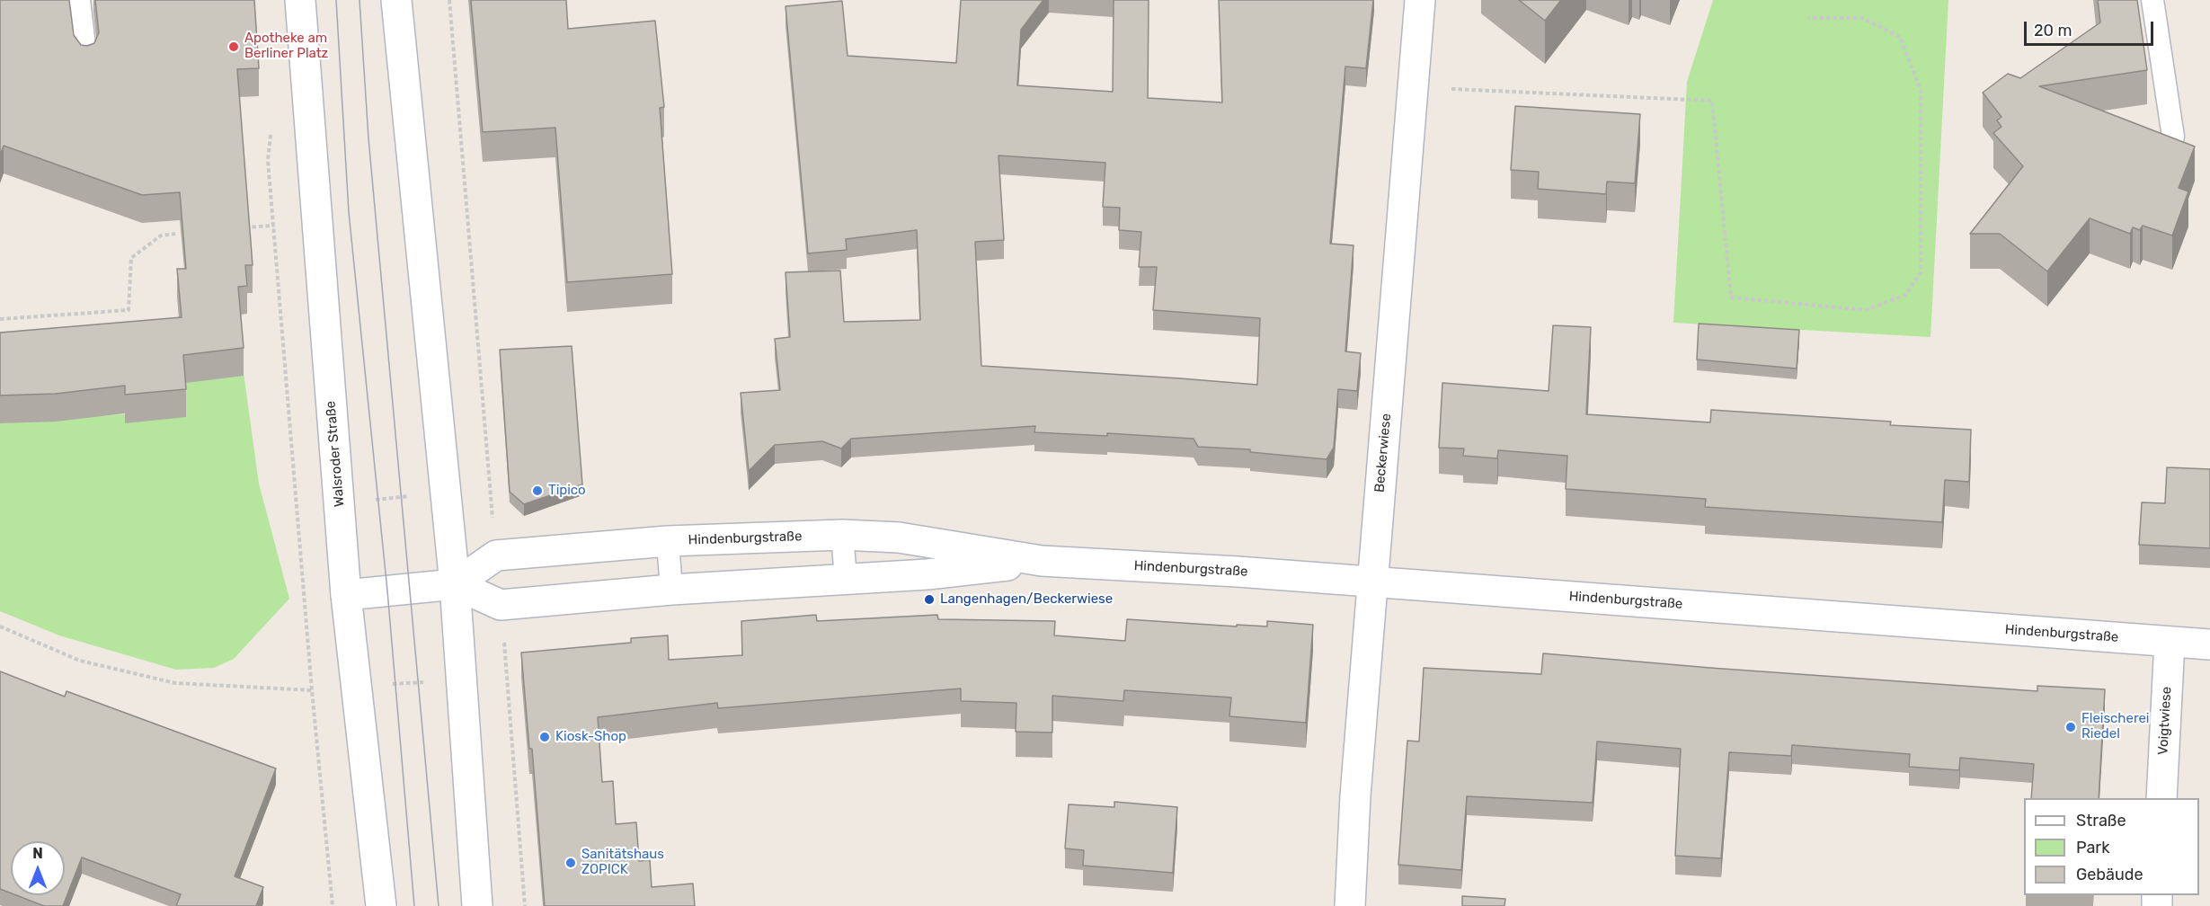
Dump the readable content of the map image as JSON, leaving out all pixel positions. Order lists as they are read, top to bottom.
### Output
{
  "streets": {
    "street": [
      "Beckerwiese",
      "Walsroder Straße",
      "Hindenburgstraße",
      "Voigtwiese"
    ]
  },
  "crossings": [
    ["Beckerwiese", "Hindenburgstraße"],
    ["Walsroder Straße", "Hindenburgstraße"],
    ["Hindenburgstraße", "Voigtwiese"]
  ],
  "places": [
    "Apotheke am Berliner Platz",
    "Tipico",
    "Langenhagen/Beckerwiese",
    "Fleischerei Riedel",
    "Kiosk-Shop",
    "Sanitätshaus ZOPICK"
  ],
  "legend": ["Straße", "Park", "Gebäude"],
  "scale_bar": "20 m",
  "north": "top"
}
